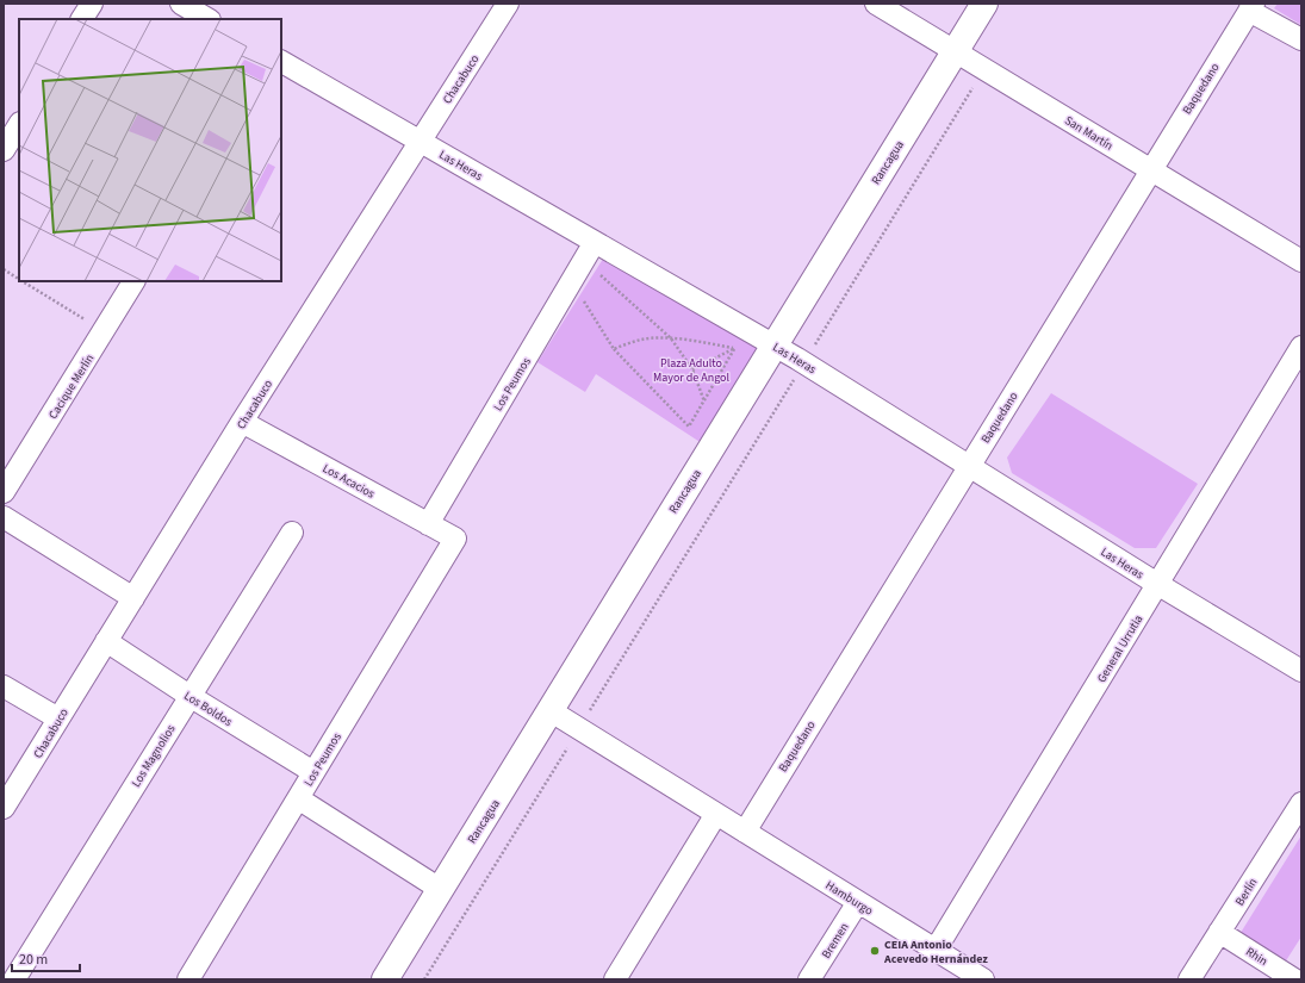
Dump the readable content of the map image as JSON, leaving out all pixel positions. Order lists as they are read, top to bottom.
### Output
{
  "streets": {
    "main road": ["Rancagua"],
    "street": [
      "Chacabuco",
      "Baquedano",
      "San Martín",
      "Las Heras",
      "Los Peumos",
      "Cacique Merlín",
      "Los Acacios",
      "General Urrutia",
      "Los Boldos",
      "Los Magnolios",
      "Berlín",
      "Hamburgo",
      "Bremen",
      "Rhin"
    ]
  },
  "crossings": [
    ["Chacabuco", "Las Heras"],
    ["Chacabuco", "Los Acacios"],
    ["Chacabuco", "Los Boldos"],
    ["Baquedano", "San Martín"],
    ["Baquedano", "Las Heras"],
    ["Baquedano", "Hamburgo"],
    ["San Martín", "Rancagua"],
    ["Rancagua", "Las Heras"],
    ["Rancagua", "Hamburgo"],
    ["Las Heras", "Los Peumos"],
    ["Las Heras", "General Urrutia"],
    ["Los Peumos", "Los Acacios"],
    ["Los Peumos", "Los Boldos"],
    ["General Urrutia", "Hamburgo"],
    ["Los Boldos", "Los Magnolios"],
    ["Berlín", "Rhin"],
    ["Hamburgo", "Bremen"]
  ],
  "parks": ["Plaza Adulto Mayor de Angol"],
  "places": ["CEIA Antonio Acevedo Hernández"],
  "scale_bar": "20 m"
}
